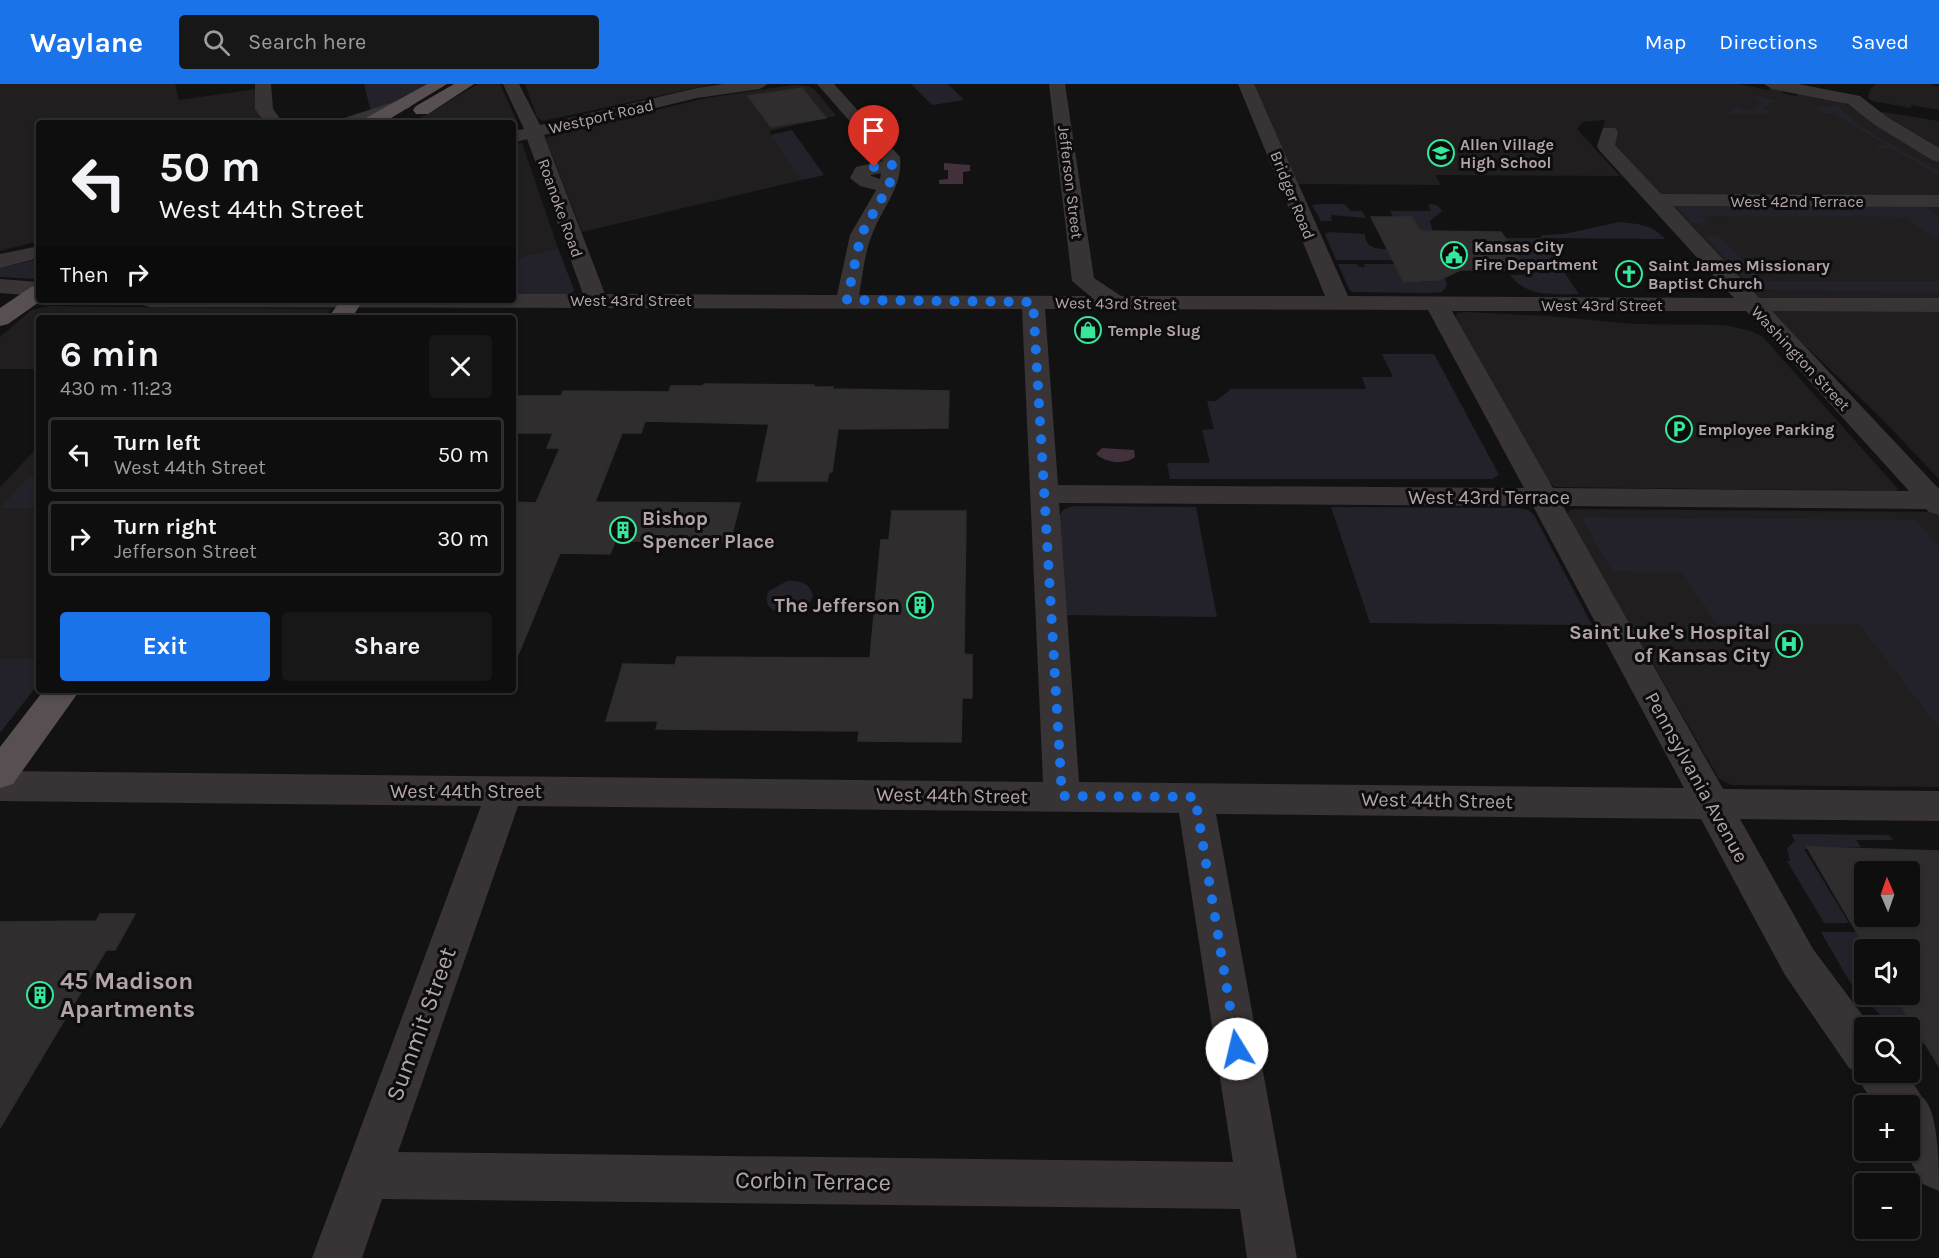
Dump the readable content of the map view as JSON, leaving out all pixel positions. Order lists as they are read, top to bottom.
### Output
{
  "streets": {
    "street": [
      "Westport Road",
      "Jefferson Street",
      "Bridger Road",
      "West 42nd Terrace",
      "Roanoke Road",
      "West 43rd Street",
      "Washington Street",
      "West 43rd Terrace",
      "Pennsylvania Avenue",
      "West 44th Street",
      "Summit Street",
      "Corbin Terrace"
    ]
  },
  "crossings": [
    ["Westport Road", "Roanoke Road"],
    ["Bridger Road", "West 43rd Street"],
    ["West 42nd Terrace", "Washington Street"],
    ["Roanoke Road", "West 43rd Street"],
    ["West 43rd Street", "Washington Street"],
    ["West 43rd Street", "Pennsylvania Avenue"],
    ["Washington Street", "West 43rd Terrace"],
    ["West 43rd Terrace", "Pennsylvania Avenue"],
    ["Pennsylvania Avenue", "West 44th Street"],
    ["West 44th Street", "Summit Street"],
    ["Summit Street", "Corbin Terrace"]
  ],
  "places": {
    "school or university": ["Allen Village High School"],
    "public building": ["Kansas City Fire Department"],
    "church": ["Saint James Missionary Baptist Church"],
    "shop": ["Temple Slug"],
    "parking": ["Employee Parking"],
    "building": ["Bishop Spencer Place", "The Jefferson", "45 Madison Apartments"],
    "hospital": ["Saint Luke's Hospital of Kansas City"]
  },
  "north": "top",
  "page": {
    "header": "Waylane",
    "search": "Search here",
    "nav": ["Map", "Directions", "Saved"],
    "turn": ["50 m", "West 44th Street"],
    "then": "Then",
    "heading": ["6 min", "430 m · 11:23"],
    "list": [
      {
        "name": "Turn left",
        "note": "West 44th Street",
        "value": "50 m"
      },
      {
        "name": "Turn right",
        "note": "Jefferson Street",
        "value": "30 m"
      }
    ],
    "buttons": ["Exit", "Share"],
    "map_buttons": ["+", "−"]
  }
}
